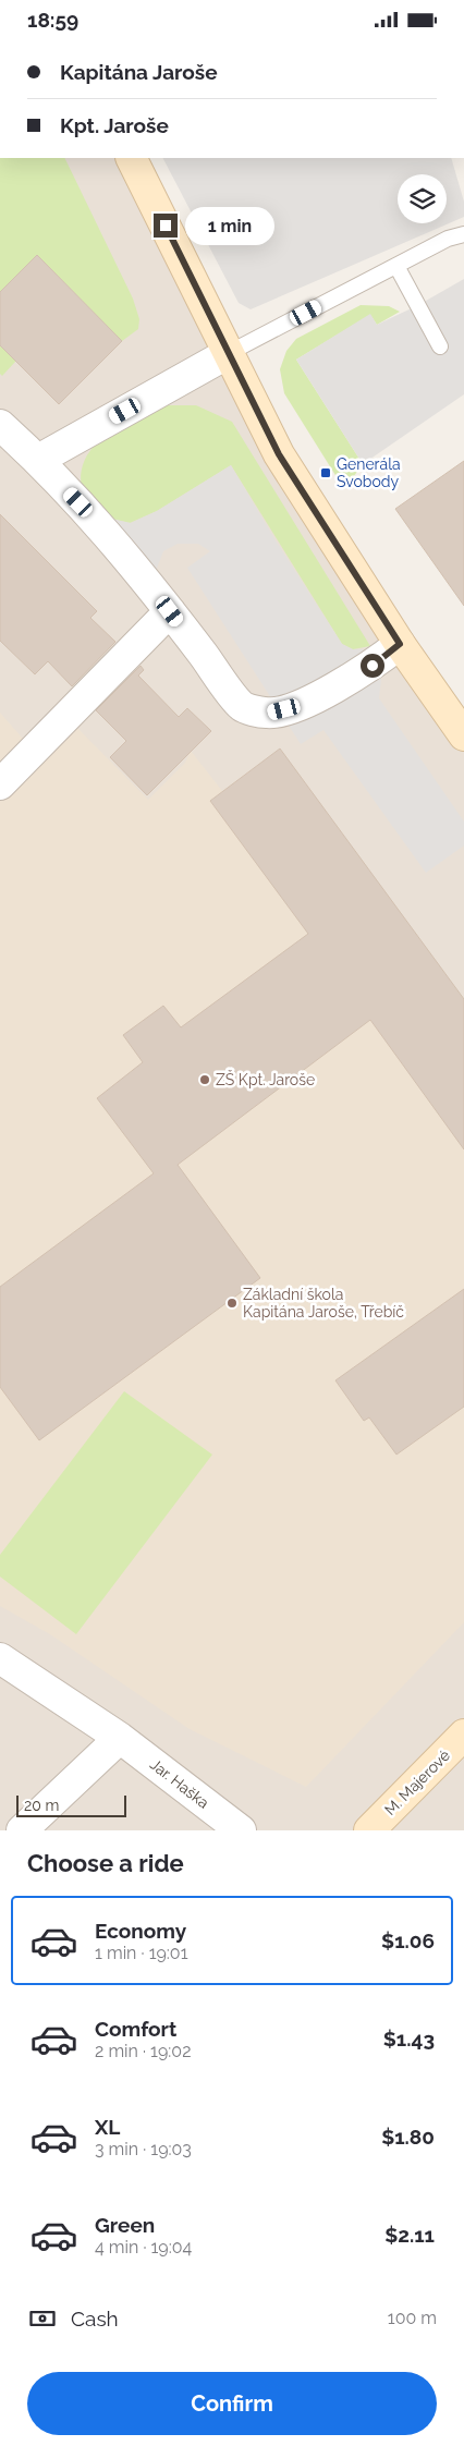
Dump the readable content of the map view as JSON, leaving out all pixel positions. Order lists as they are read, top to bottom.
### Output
{
  "streets": {
    "street": ["M. Majerové", "Jar. Haška"]
  },
  "places": {
    "transit": ["Generála Svobody"],
    "other": ["ZŠ Kpt. Jaroše", "Základní škola Kapitána Jaroše, Třebíč"]
  },
  "scale_bar": "20 m",
  "page": {
    "status": "18:59",
    "banner": ["Kapitána Jaroše", "Kpt. Jaroše"],
    "bubble": "1 min",
    "scale": "20 m",
    "heading": "Choose a ride",
    "list": [
      {
        "name": "Economy",
        "note": "1 min · 19:01",
        "value": "$1.06"
      },
      {
        "name": "Comfort",
        "note": "2 min · 19:02",
        "value": "$1.43"
      },
      {
        "name": "XL",
        "note": "3 min · 19:03",
        "value": "$1.80"
      },
      {
        "name": "Green",
        "note": "4 min · 19:04",
        "value": "$2.11"
      }
    ],
    "pay": ["Cash", "100 m"],
    "buttons": "Confirm"
  }
}
